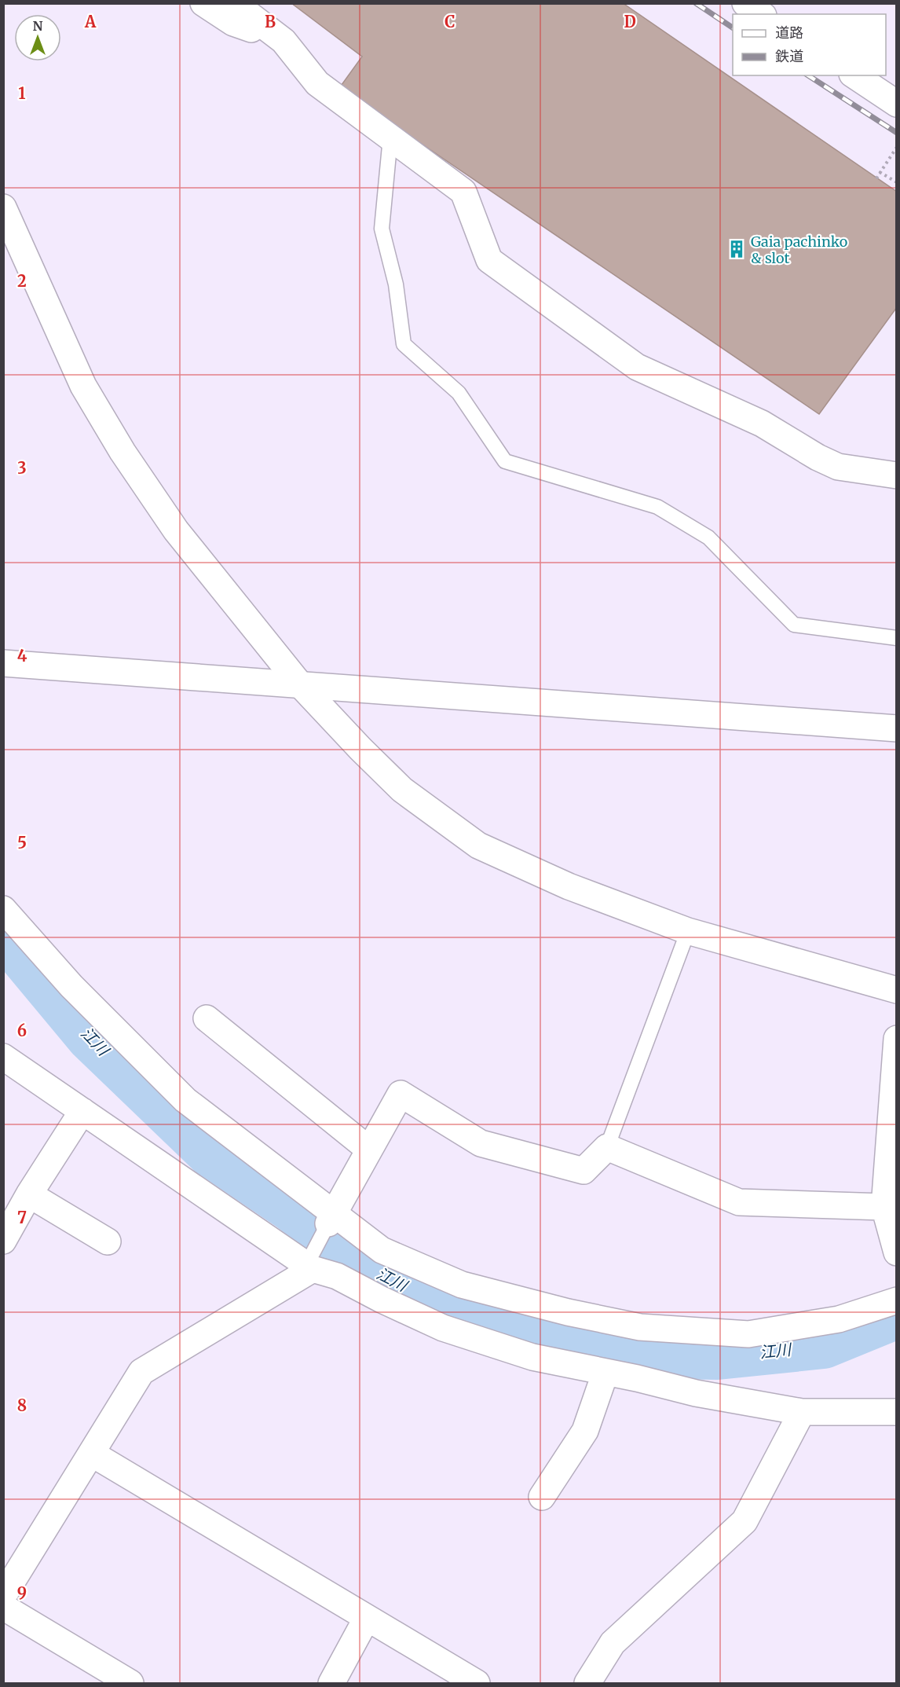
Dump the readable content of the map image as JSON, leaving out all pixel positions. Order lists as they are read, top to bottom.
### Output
{
  "water": ["江川"],
  "places": {
    "building": ["Gaia pachinko & slot"]
  },
  "legend": ["道路", "鉄道"],
  "north": "top",
  "grid": {
    "columns": [
      "A",
      "B",
      "C",
      "D"
    ],
    "rows": [
      "1",
      "2",
      "3",
      "4",
      "5",
      "6",
      "7",
      "8",
      "9"
    ]
  }
}
